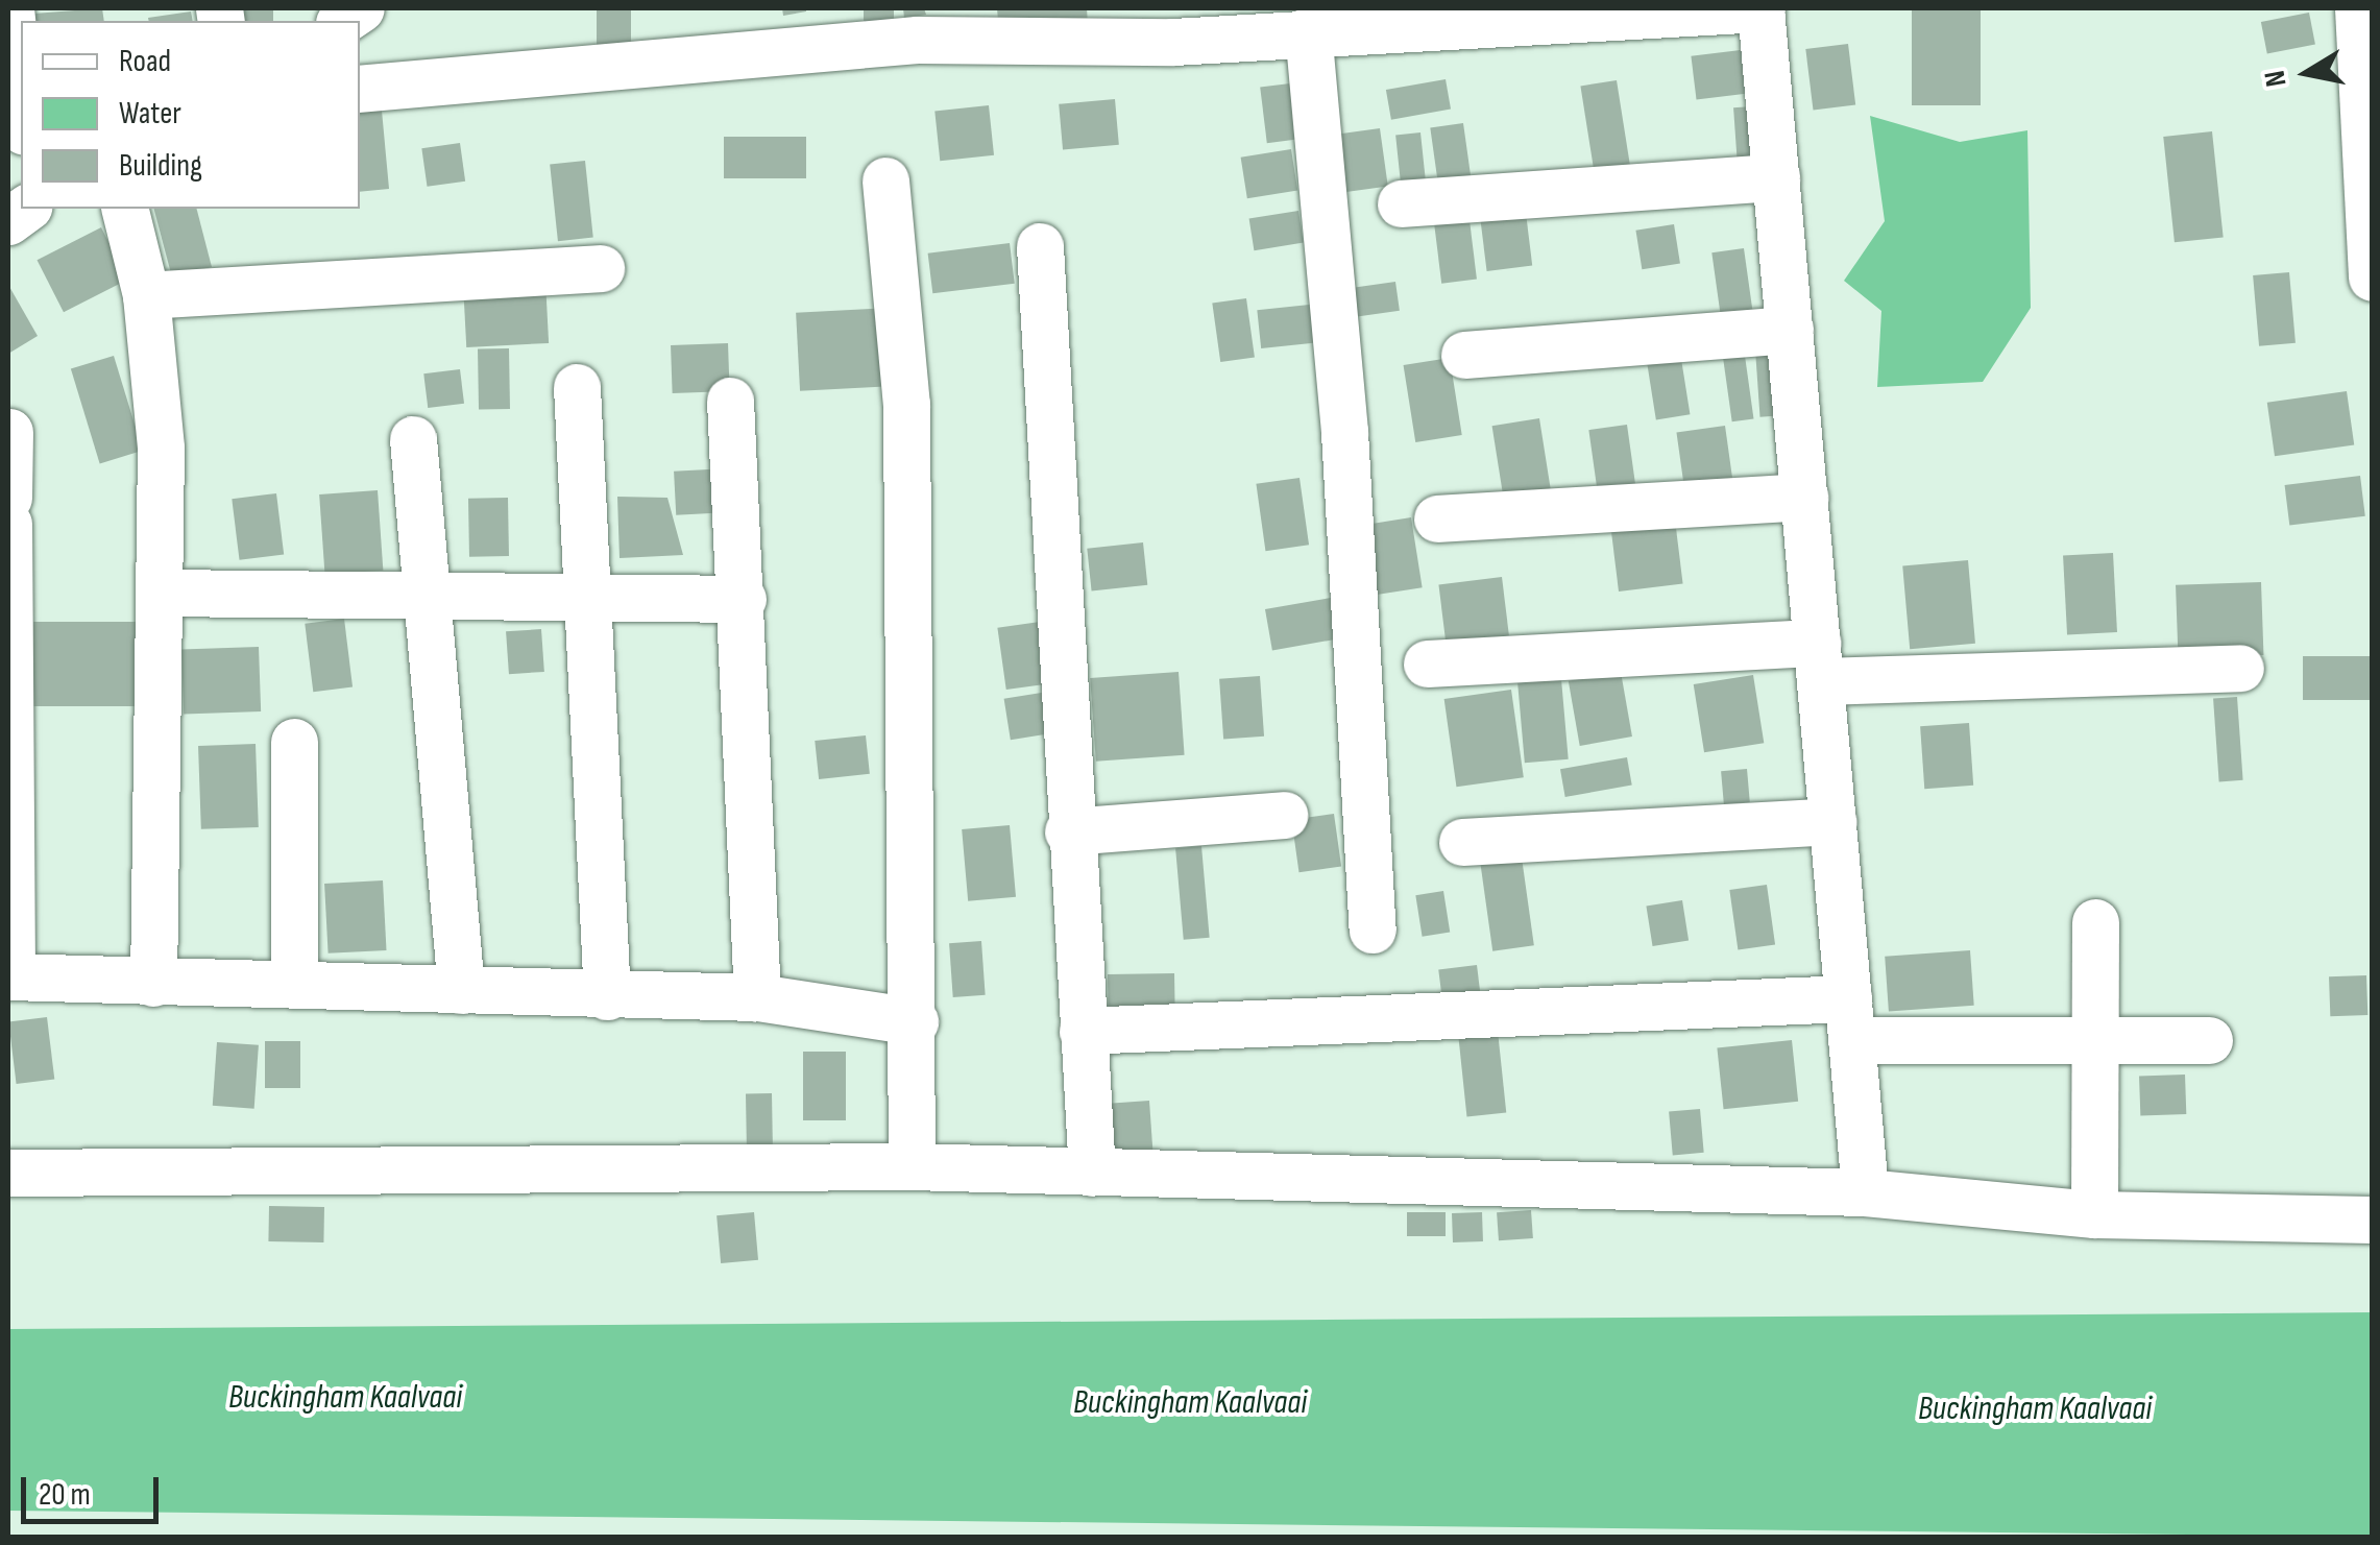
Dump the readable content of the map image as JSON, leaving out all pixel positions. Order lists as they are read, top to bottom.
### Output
{
  "water": ["Buckingham Kaalvaai"],
  "legend": ["Road", "Water", "Building"],
  "scale_bar": "20 m",
  "north": "left"
}
